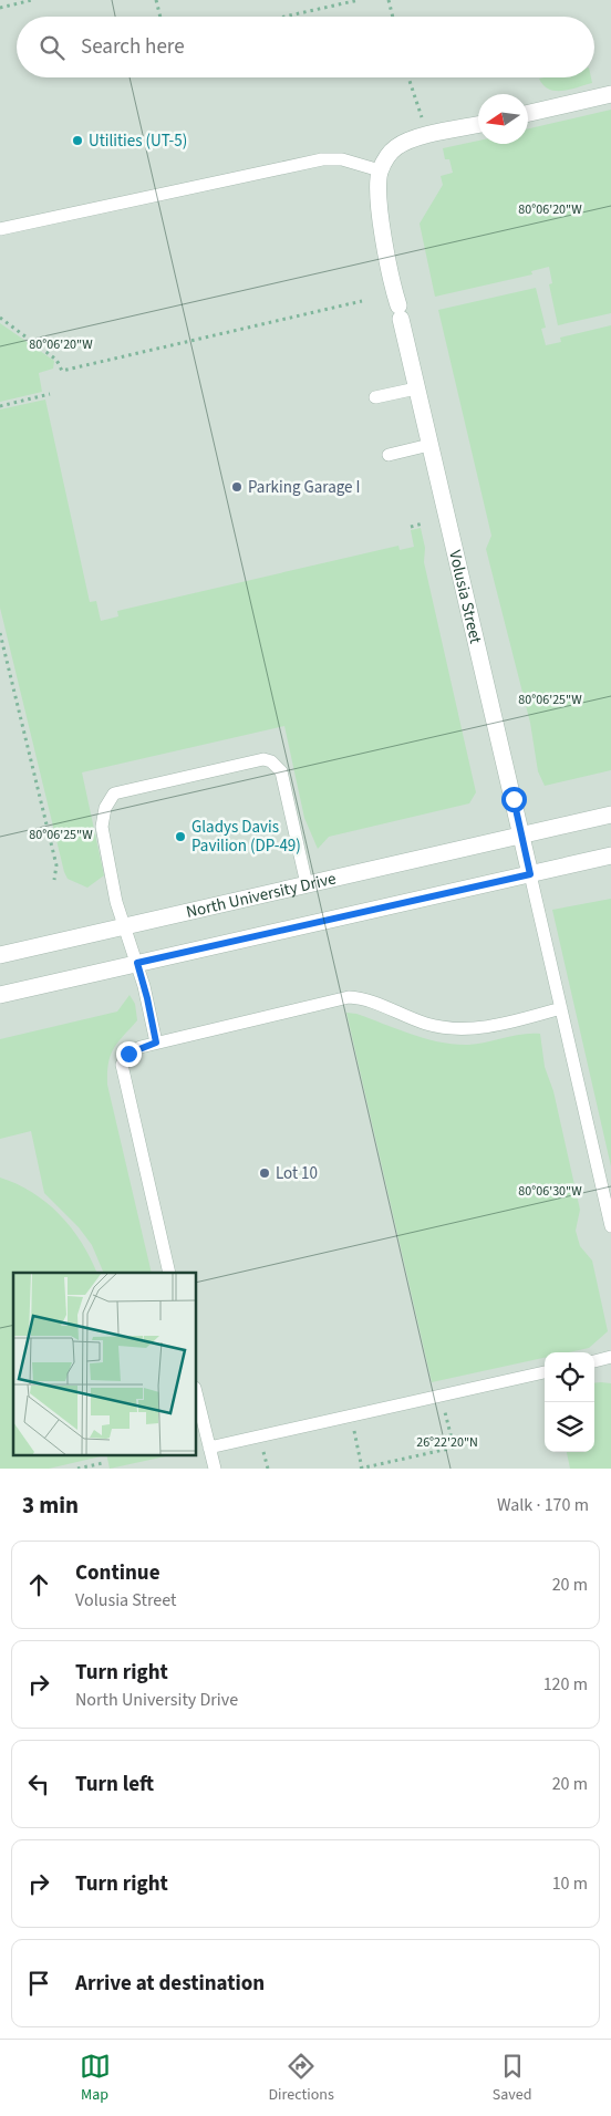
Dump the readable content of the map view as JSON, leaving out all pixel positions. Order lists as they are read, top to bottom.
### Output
{
  "streets": {
    "street": ["Volusia Street", "North University Drive"]
  },
  "crossings": [
    ["Volusia Street", "North University Drive"]
  ],
  "places": [
    "Utilities (UT-5)",
    "Parking Garage I",
    "Gladys Davis Pavilion (DP-49)",
    "Lot 10"
  ],
  "north": "left",
  "page": {
    "search": "Search here",
    "heading": ["3 min", "Walk · 170 m"],
    "list": [
      ["Continue", "Volusia Street", "20 m"],
      ["Turn right", "North University Drive", "120 m"],
      ["Turn left", "20 m"],
      ["Turn right", "10 m"],
      "Arrive at destination"
    ],
    "nav": ["Map", "Directions", "Saved"]
  },
  "coordinates": [
    "80°06'20\"W",
    "80°06'25\"W",
    "80°06'30\"W",
    "26°22'20\"N"
  ]
}
